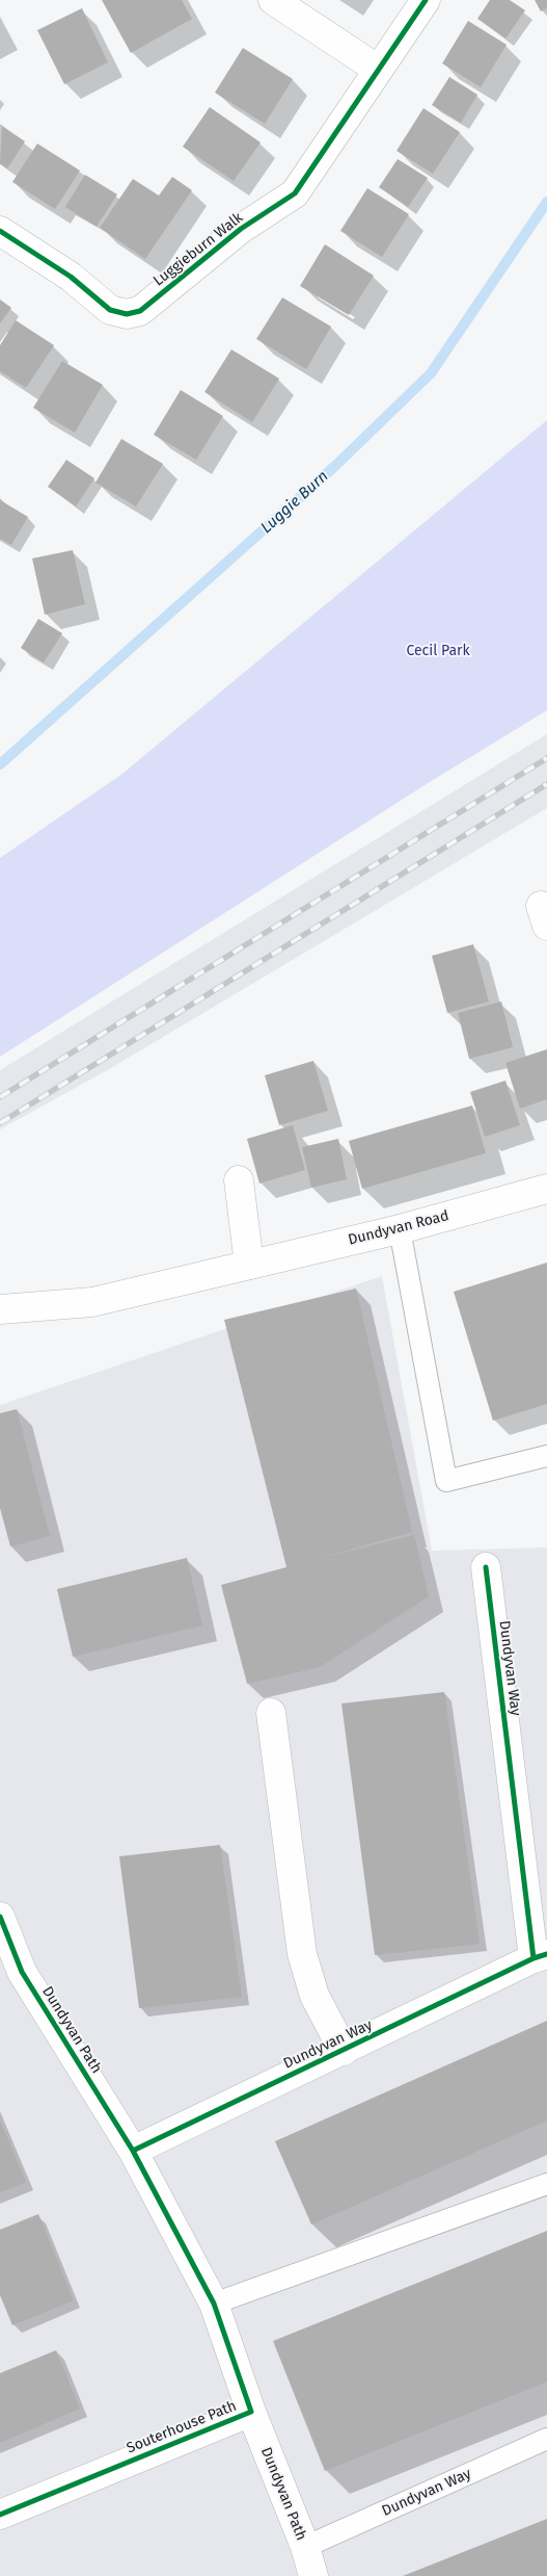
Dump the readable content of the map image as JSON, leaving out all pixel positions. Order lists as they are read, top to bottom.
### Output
{
  "streets": {
    "street": [
      "Luggieburn Walk",
      "Dundyvan Road",
      "Dundyvan Way",
      "Dundyvan Path",
      "Souterhouse Path"
    ]
  },
  "crossings": [
    ["Dundyvan Way", "Dundyvan Path"],
    ["Dundyvan Way", "Souterhouse Path"],
    ["Dundyvan Path", "Souterhouse Path"]
  ],
  "water": ["Luggie Burn"],
  "parks": ["Cecil Park"]
}
